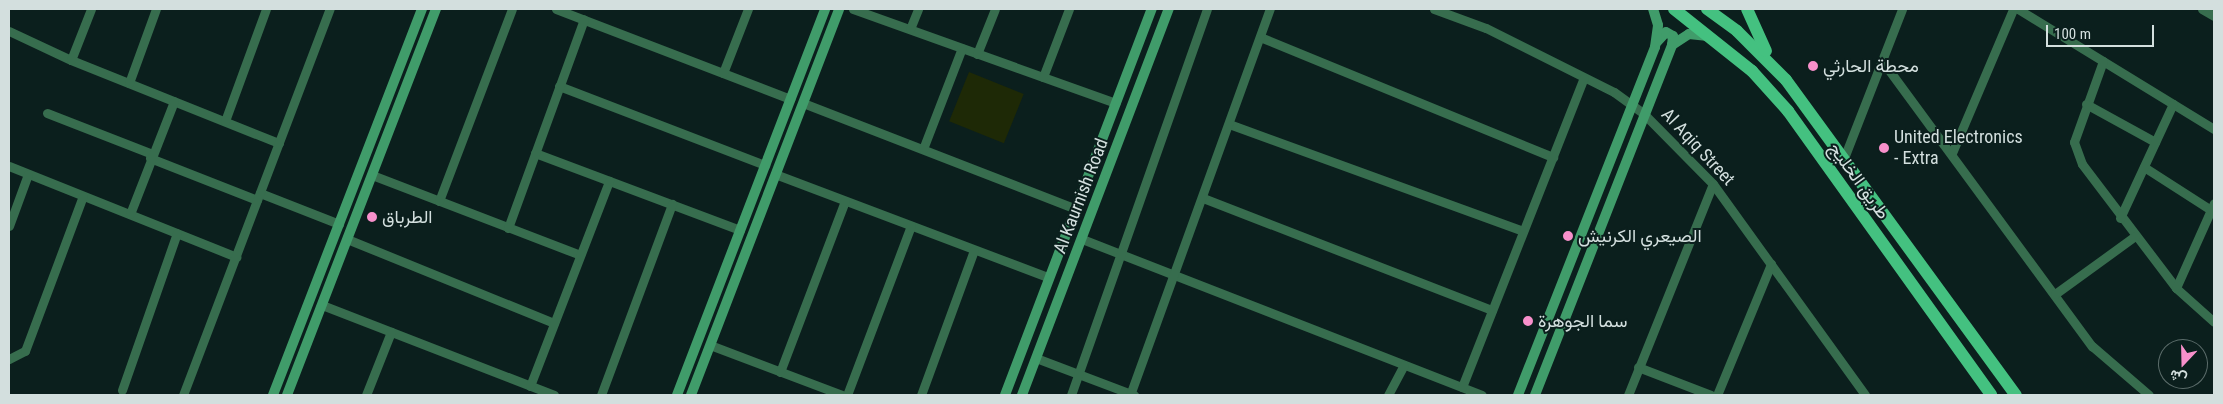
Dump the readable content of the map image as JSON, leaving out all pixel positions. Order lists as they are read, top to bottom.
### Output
{
  "streets": {
    "main road": ["طريق الخليج"],
    "street": ["Al Aqiq Street", "Al Kaurnish Road"]
  },
  "places": [
    "محطة الحارثي",
    "United Electronics - Extra",
    "الطرباق",
    "الصيعري الكرنيش",
    "سما الجوهرة"
  ],
  "scale_bar": "100 m",
  "north": "bottom"
}
